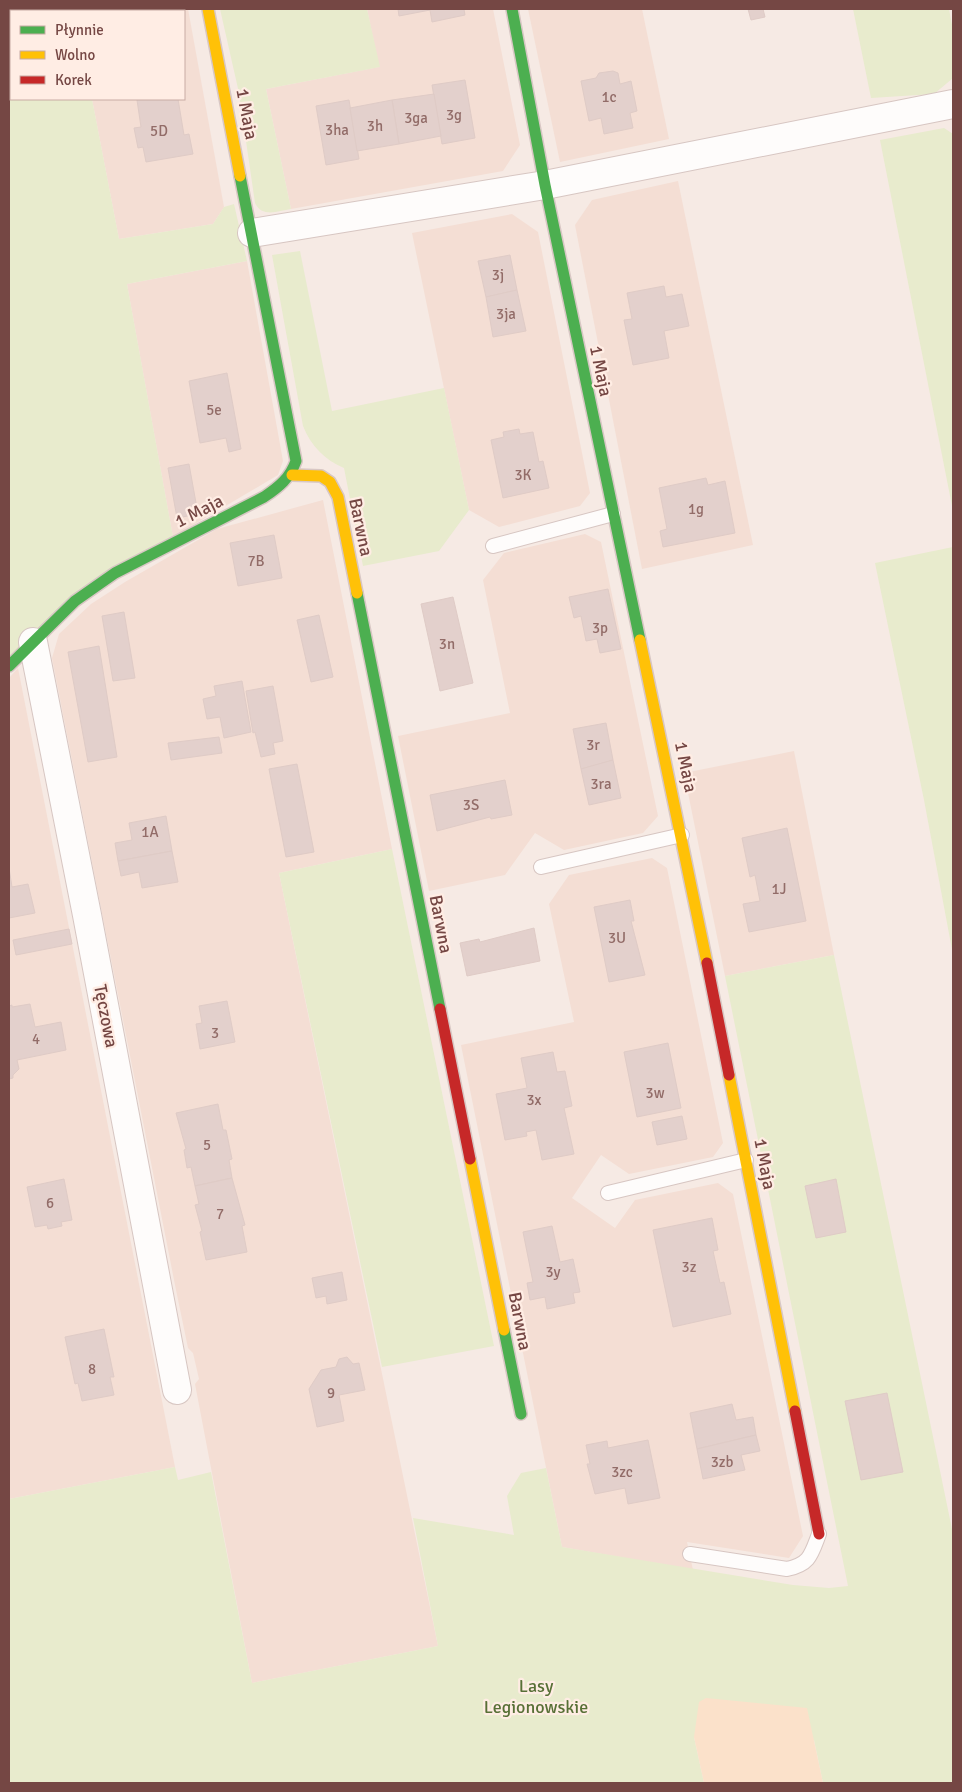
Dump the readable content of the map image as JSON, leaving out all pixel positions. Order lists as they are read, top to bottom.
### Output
{
  "streets": {
    "street": ["1 Maja", "Barwna", "Tęczowa"]
  },
  "crossings": [
    ["1 Maja", "Barwna"],
    ["1 Maja", "Tęczowa"]
  ],
  "parks": ["Lasy Legionowskie"],
  "house_numbers": [
    "1c",
    "3g",
    "3ga",
    "3h",
    "3ha",
    "5D",
    "3j",
    "3ja",
    "5e",
    "3K",
    "1g",
    "7B",
    "3p",
    "3n",
    "3r",
    "3ra",
    "3S",
    "1A",
    "1J",
    "3U",
    "3",
    "4",
    "3w",
    "3x",
    "5",
    "6",
    "7",
    "3z",
    "3y",
    "8",
    "9",
    "3zb",
    "3zc"
  ],
  "legend": ["Płynnie", "Wolno", "Korek"]
}
